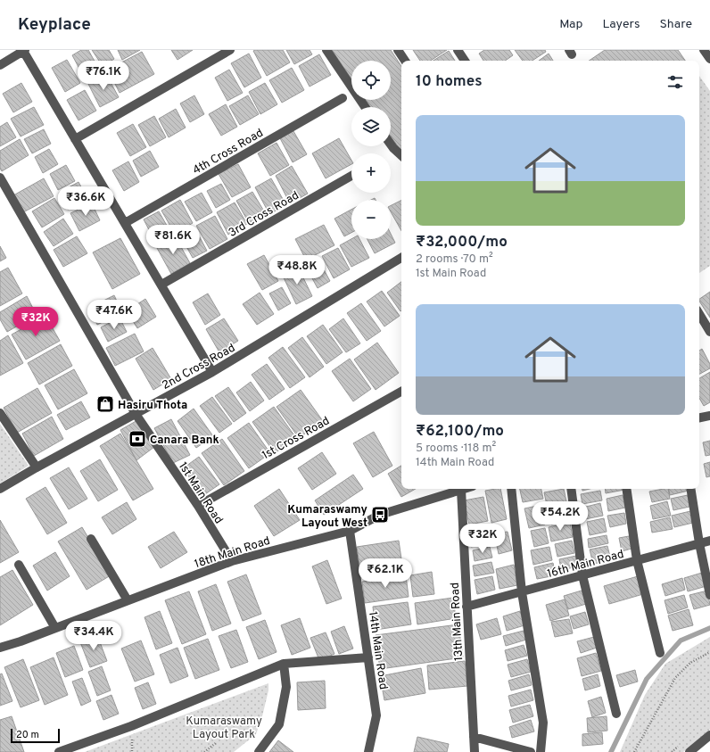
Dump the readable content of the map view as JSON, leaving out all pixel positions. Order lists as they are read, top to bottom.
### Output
{
  "streets": {
    "street": [
      "4th Cross Road",
      "3rd Cross Road",
      "2nd Cross Road",
      "1st Cross Road",
      "1st Main Road",
      "18th Main Road",
      "16th Main Road",
      "13th Main Road",
      "14th Main Road"
    ]
  },
  "crossings": [
    ["2nd Cross Road", "1st Main Road"],
    ["1st Cross Road", "1st Main Road"],
    ["1st Main Road", "18th Main Road"],
    ["18th Main Road", "13th Main Road"],
    ["18th Main Road", "14th Main Road"],
    ["16th Main Road", "13th Main Road"]
  ],
  "parks": ["Kumaraswamy Layout Park"],
  "places": {
    "shop": ["Hasiru Thota"],
    "bank": ["Canara Bank"],
    "bus stop": ["Kumaraswamy Layout West"]
  },
  "scale_bar": "20 m",
  "page": {
    "header": "Keyplace",
    "nav": ["Map", "Layers", "Share"],
    "map_buttons": ["+", "−"],
    "price": [
      "₹76.1K",
      "₹36.6K",
      "₹81.6K",
      "₹48.8K",
      "₹47.6K",
      "₹32K",
      "₹54.2K",
      "₹32K",
      "₹62.1K",
      "₹34.4K"
    ],
    "heading": "10 homes",
    "list": [
      {
        "name": "₹32,000/mo",
        "note": "2 rooms · 70 m² · 1st Main Road"
      },
      {
        "name": "₹62,100/mo",
        "note": "5 rooms · 118 m² · 14th Main Road"
      }
    ],
    "scale": "20 m"
  }
}
